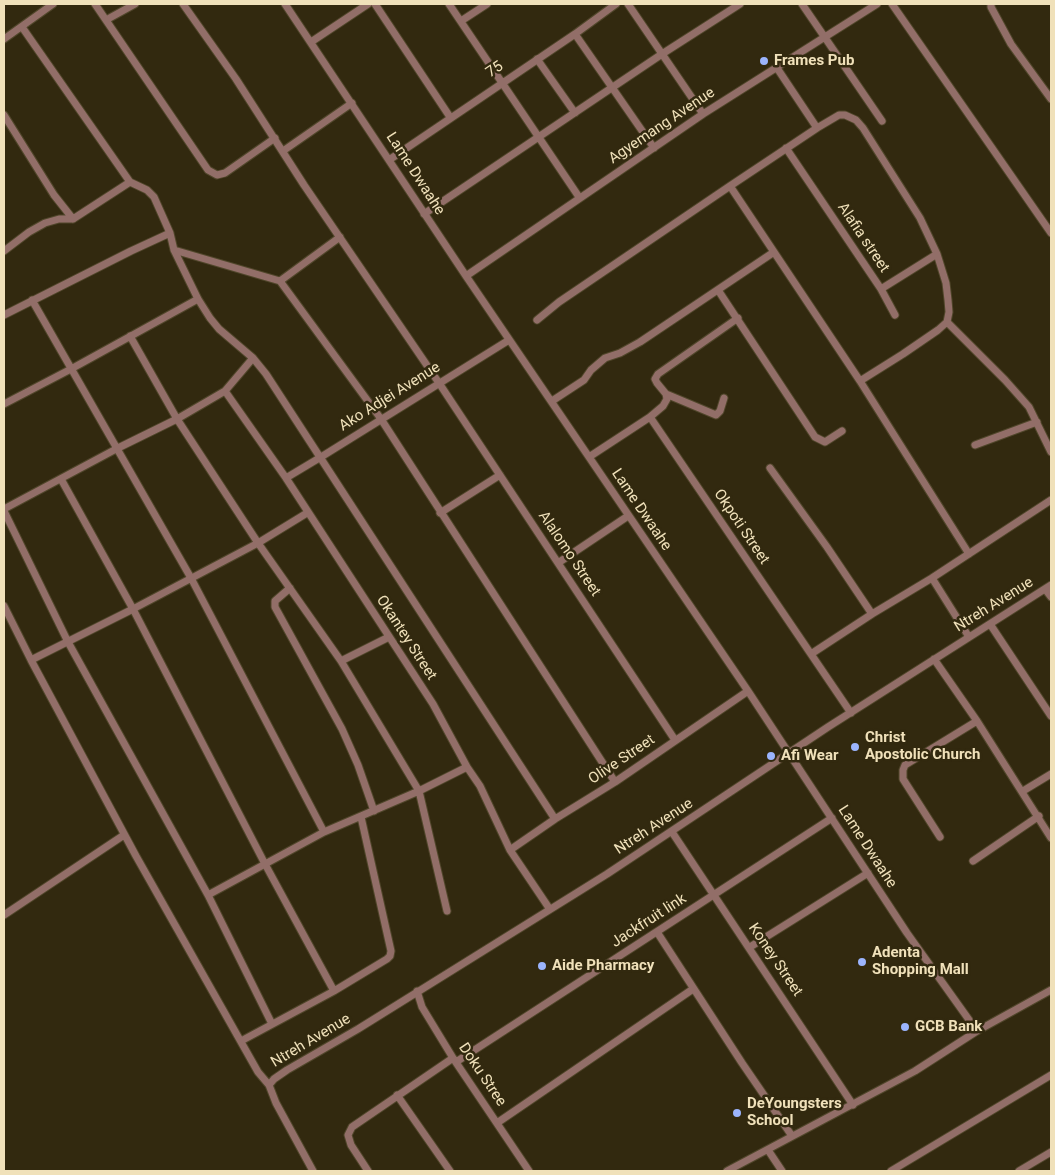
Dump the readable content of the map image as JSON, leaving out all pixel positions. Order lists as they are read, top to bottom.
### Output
{
  "streets": {
    "street": [
      "75",
      "Agyemang Avenue",
      "Lame Dwaahe",
      "Alafia street",
      "Ako Adjei Avenue",
      "Okpoti Street",
      "Alalomo Street",
      "Ntreh Avenue",
      "Okantey Street",
      "Olive Street",
      "Jackfruit link",
      "Koney Street",
      "Doku Stree"
    ]
  },
  "crossings": [
    ["75", "Lame Dwaahe"],
    ["Agyemang Avenue", "Lame Dwaahe"],
    ["Lame Dwaahe", "Ako Adjei Avenue"],
    ["Lame Dwaahe", "Ntreh Avenue"],
    ["Lame Dwaahe", "Olive Street"],
    ["Lame Dwaahe", "Jackfruit link"],
    ["Ako Adjei Avenue", "Alalomo Street"],
    ["Ako Adjei Avenue", "Okantey Street"],
    ["Okpoti Street", "Ntreh Avenue"],
    ["Alalomo Street", "Olive Street"],
    ["Ntreh Avenue", "Okantey Street"],
    ["Ntreh Avenue", "Koney Street"],
    ["Ntreh Avenue", "Doku Stree"],
    ["Okantey Street", "Olive Street"],
    ["Jackfruit link", "Koney Street"],
    ["Jackfruit link", "Doku Stree"]
  ],
  "places": [
    "Frames Pub",
    "Christ Apostolic Church",
    "Afi Wear",
    "Adenta Shopping Mall",
    "Aide Pharmacy",
    "GCB Bank",
    "DeYoungsters School"
  ]
}
